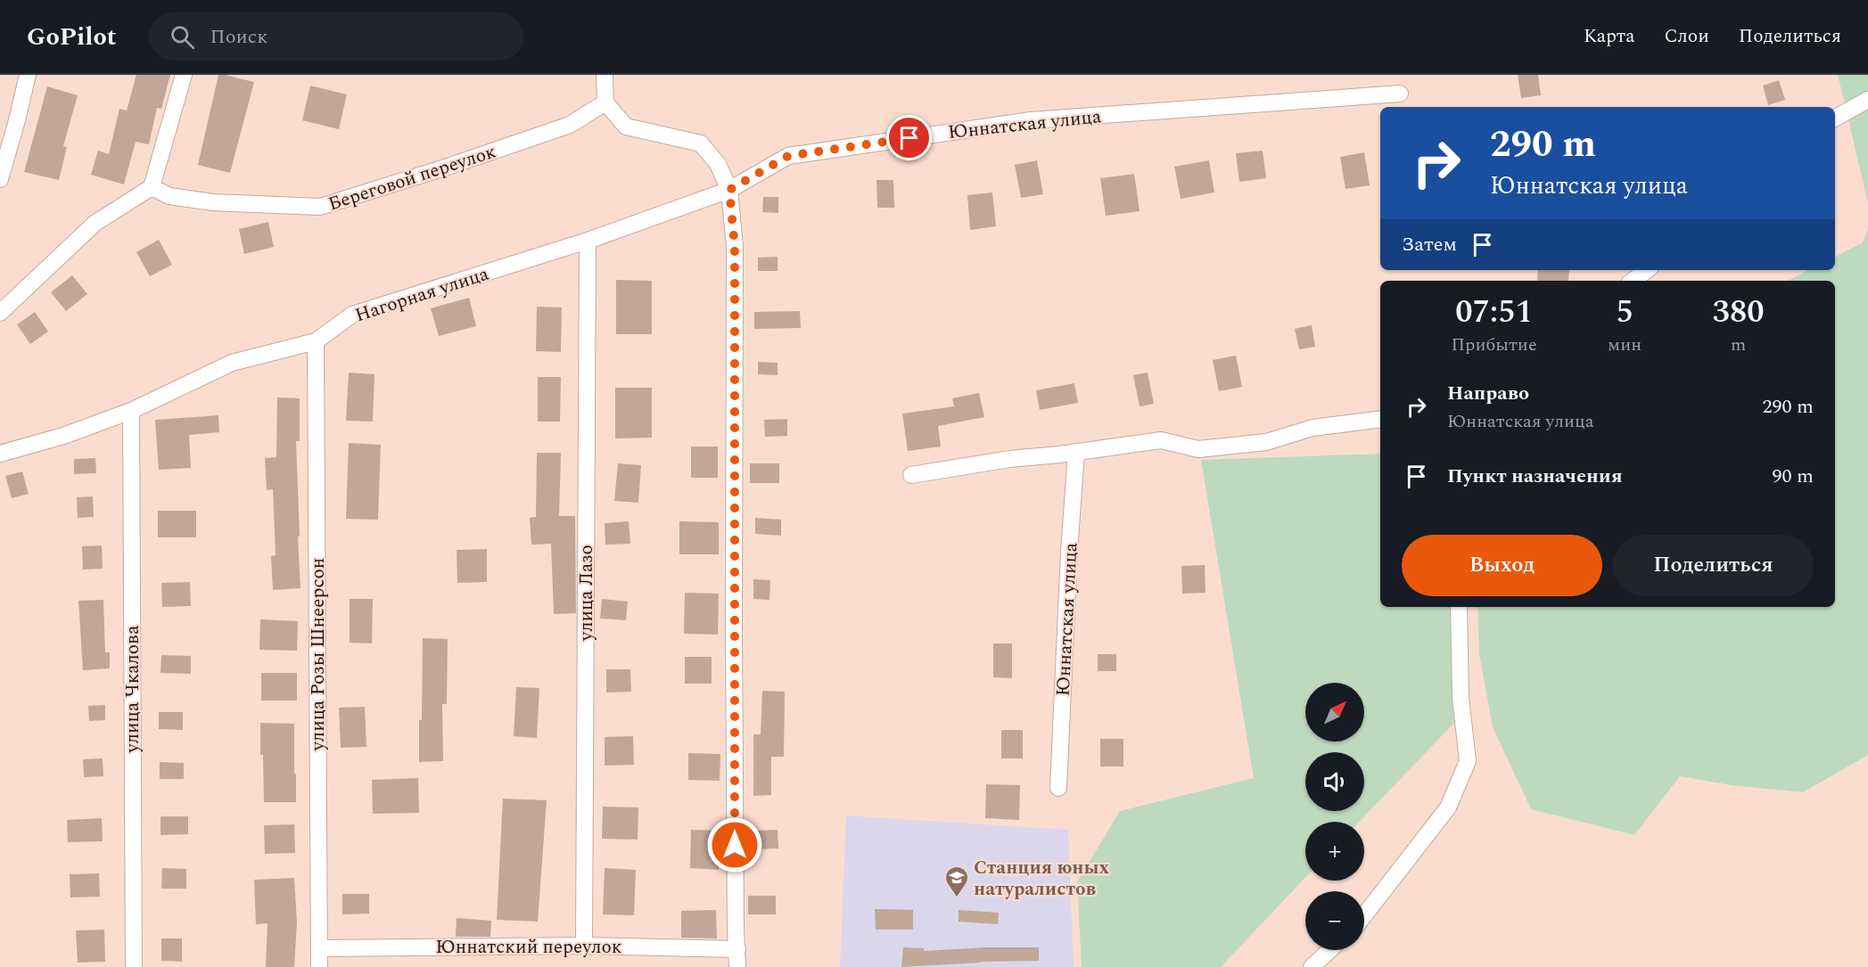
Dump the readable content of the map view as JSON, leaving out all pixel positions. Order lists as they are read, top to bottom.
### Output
{
  "streets": {
    "street": [
      "Юннатская улица",
      "Береговой переулок",
      "Нагорная улица",
      "улица Лазо",
      "улица Розы Шнеерсон",
      "улица Чкалова",
      "Юннатский переулок"
    ]
  },
  "crossings": [
    ["Юннатская улица", "Нагорная улица"],
    ["Нагорная улица", "улица Лазо"],
    ["Нагорная улица", "улица Розы Шнеерсон"],
    ["Нагорная улица", "улица Чкалова"],
    ["улица Лазо", "Юннатский переулок"],
    ["улица Розы Шнеерсон", "Юннатский переулок"]
  ],
  "places": {
    "school or university": ["Станция юных натуралистов"]
  },
  "north": "top right",
  "page": {
    "header": "GoPilot",
    "search": "Поиск",
    "nav": ["Карта", "Слои", "Поделиться"],
    "turn": ["290 m", "Юннатская улица"],
    "then": "Затем",
    "eta": [
      "07:51",
      "Прибытие",
      "5",
      "мин",
      "380",
      "m"
    ],
    "list": [
      {
        "name": "Направо",
        "note": "Юннатская улица",
        "value": "290 m"
      },
      {
        "name": "Пункт назначения",
        "value": "90 m"
      }
    ],
    "buttons": ["Выход", "Поделиться"],
    "map_buttons": ["+", "−"]
  }
}
